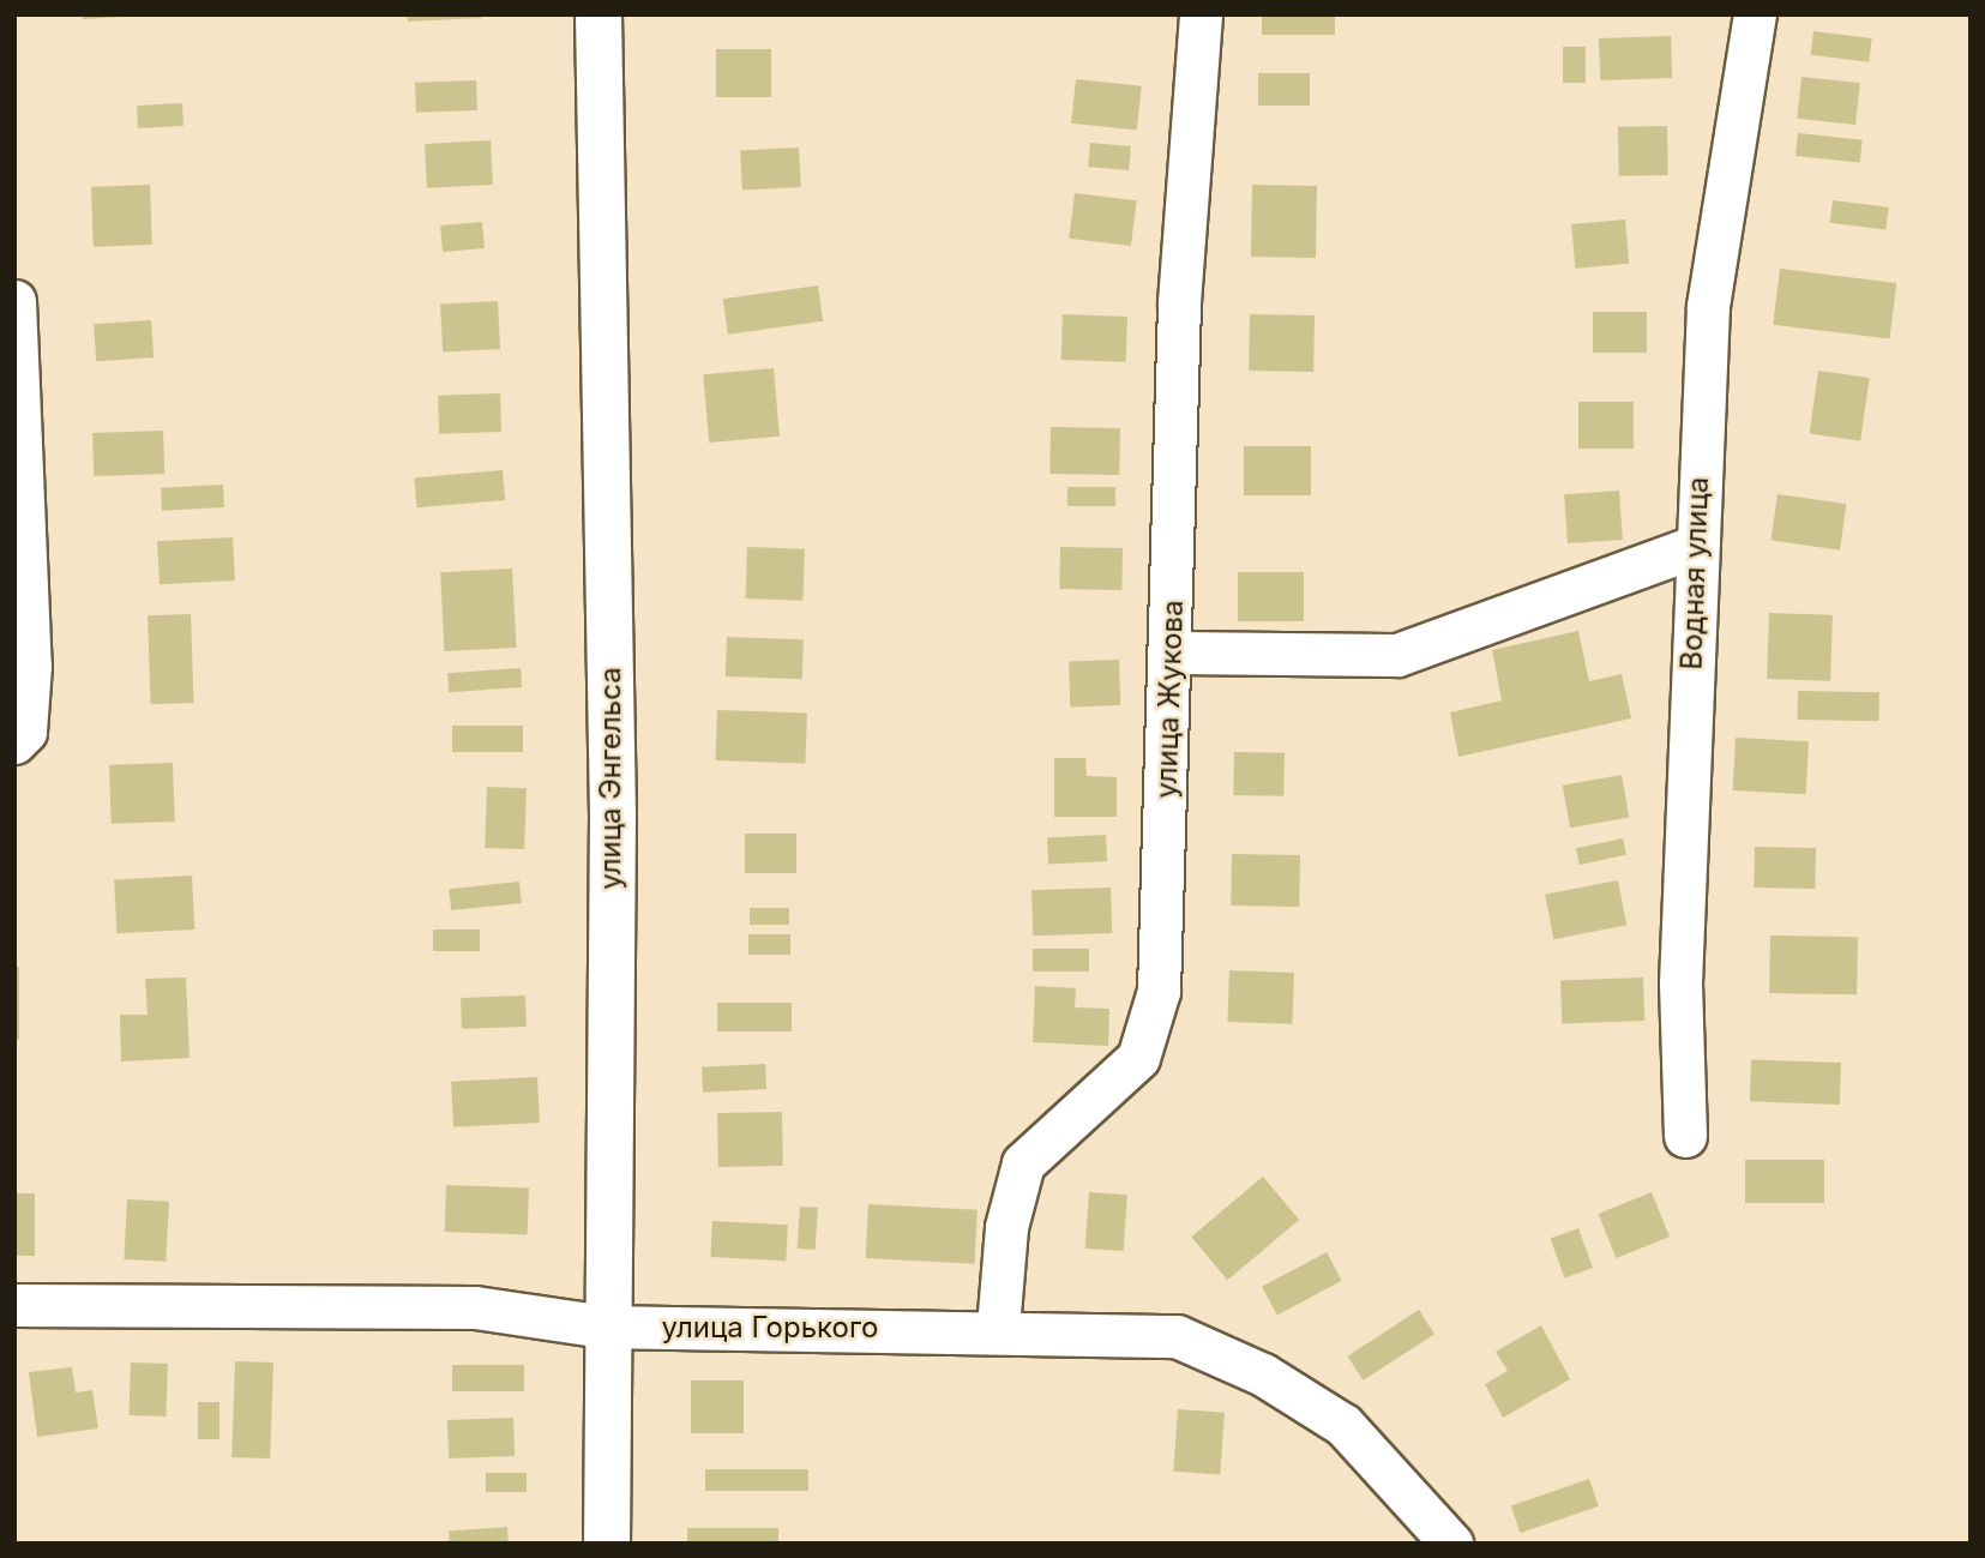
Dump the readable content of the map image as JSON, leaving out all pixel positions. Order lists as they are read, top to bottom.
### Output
{
  "streets": {
    "street": [
      "Водная улица",
      "улица Жукова",
      "улица Энгельса",
      "улица Горького"
    ]
  },
  "crossings": [
    ["улица Жукова", "улица Горького"],
    ["улица Энгельса", "улица Горького"]
  ]
}
